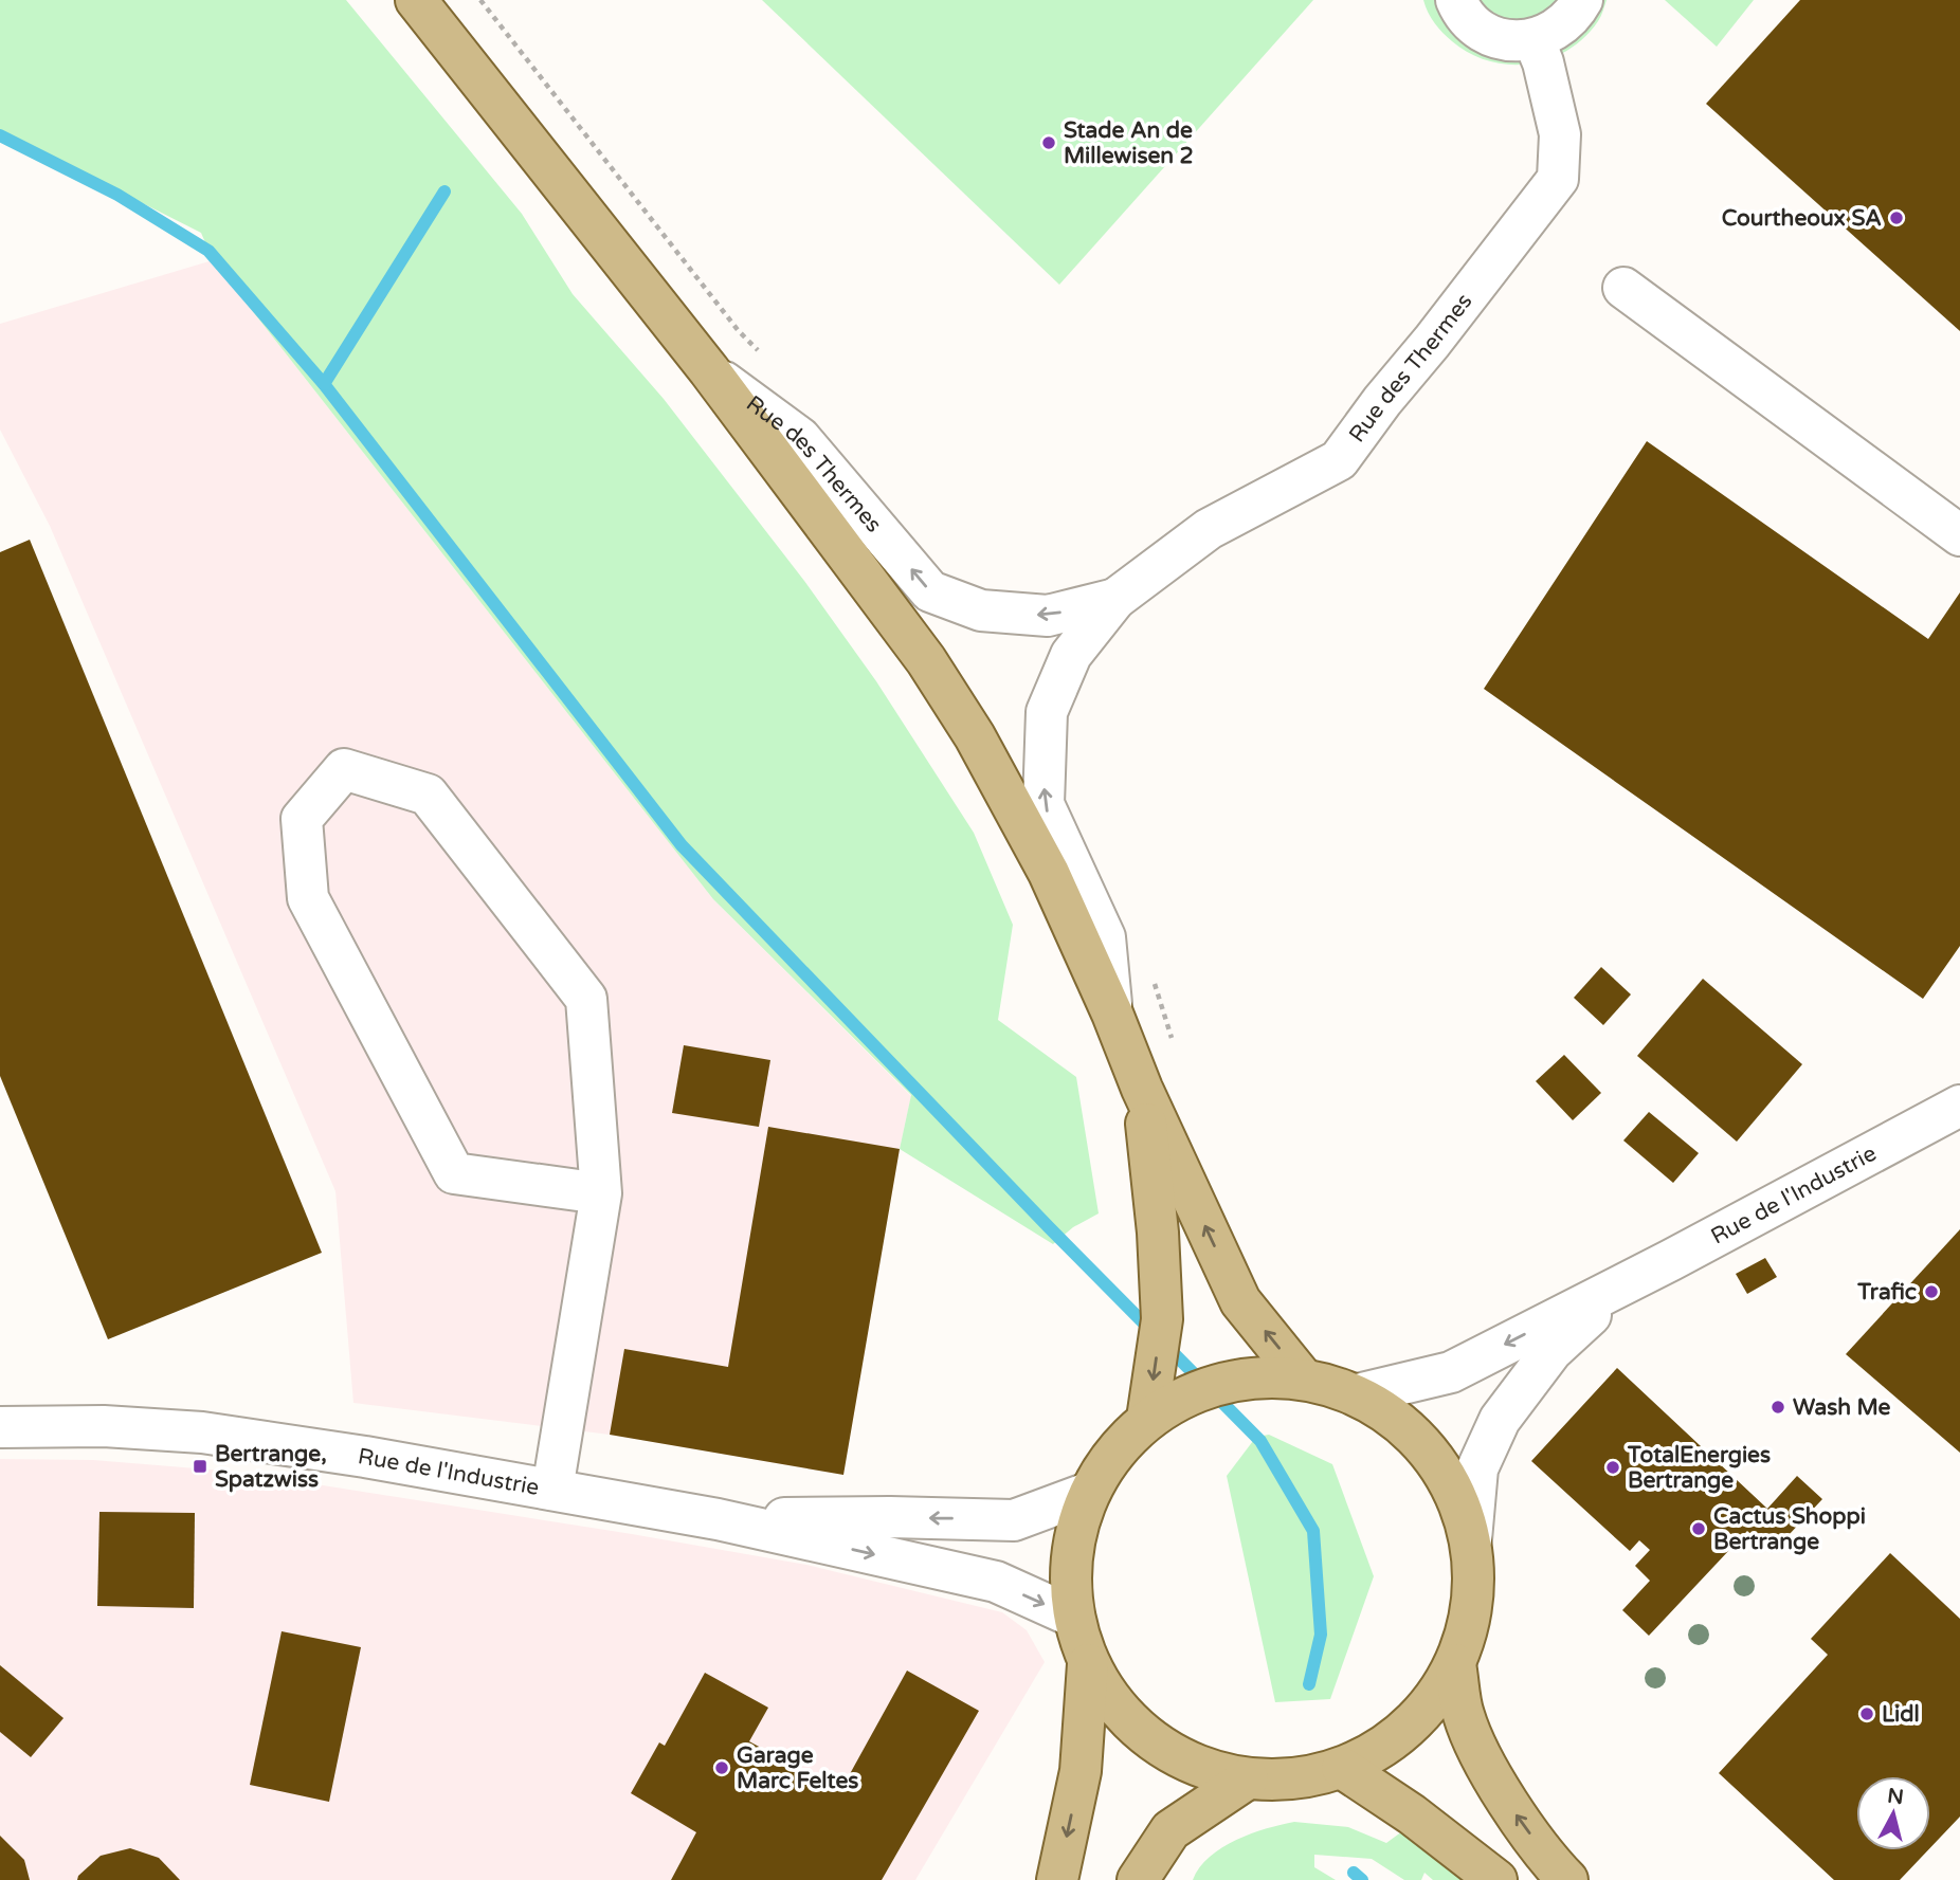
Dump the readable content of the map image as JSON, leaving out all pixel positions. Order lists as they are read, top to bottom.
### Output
{
  "streets": {
    "street": ["Rue des Thermes", "Rue de l'Industrie"]
  },
  "places": {
    "other": [
      "Stade An de Millewisen 2",
      "Courtheoux SA",
      "Trafic",
      "Wash Me",
      "TotalEnergies Bertrange",
      "Cactus Shoppi Bertrange",
      "Lidl",
      "Garage Marc Feltes"
    ],
    "transit": ["Bertrange, Spatzwiss"]
  },
  "north": "top"
}
